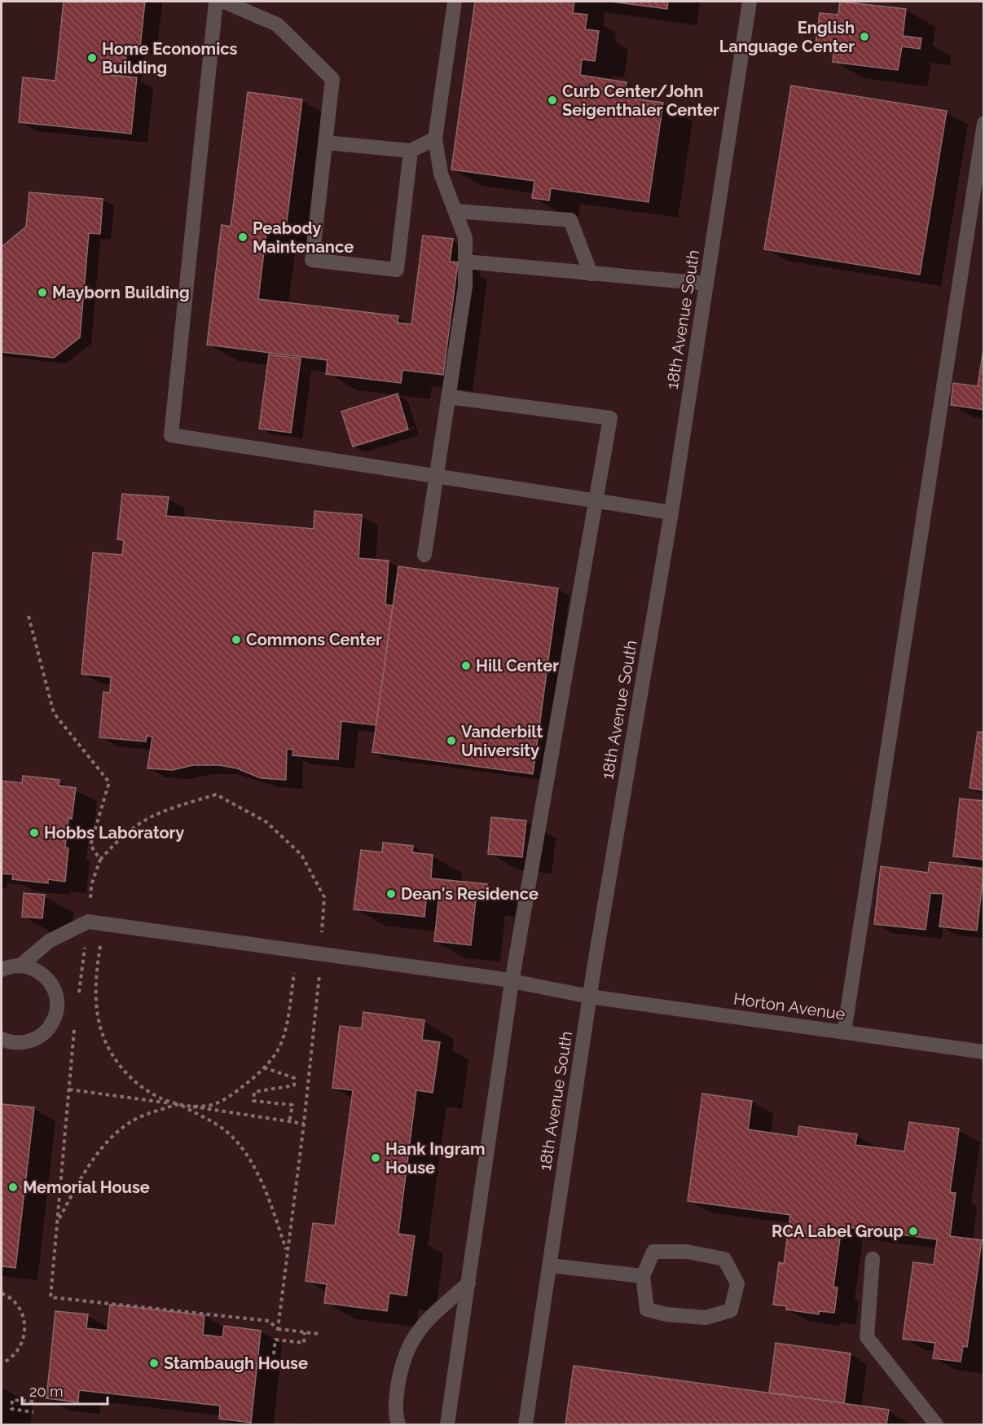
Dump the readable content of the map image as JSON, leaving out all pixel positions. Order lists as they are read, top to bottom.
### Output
{
  "streets": {
    "street": ["18th Avenue South", "Horton Avenue"]
  },
  "crossings": [
    ["18th Avenue South", "Horton Avenue"]
  ],
  "places": [
    "English Language Center",
    "Home Economics Building",
    "Curb Center/John Seigenthaler Center",
    "Peabody Maintenance",
    "Mayborn Building",
    "Commons Center",
    "Hill Center",
    "Vanderbilt University",
    "Hobbs Laboratory",
    "Dean's Residence",
    "Hank Ingram House",
    "Memorial House",
    "RCA Label Group",
    "Stambaugh House"
  ],
  "scale_bar": "20 m"
}
